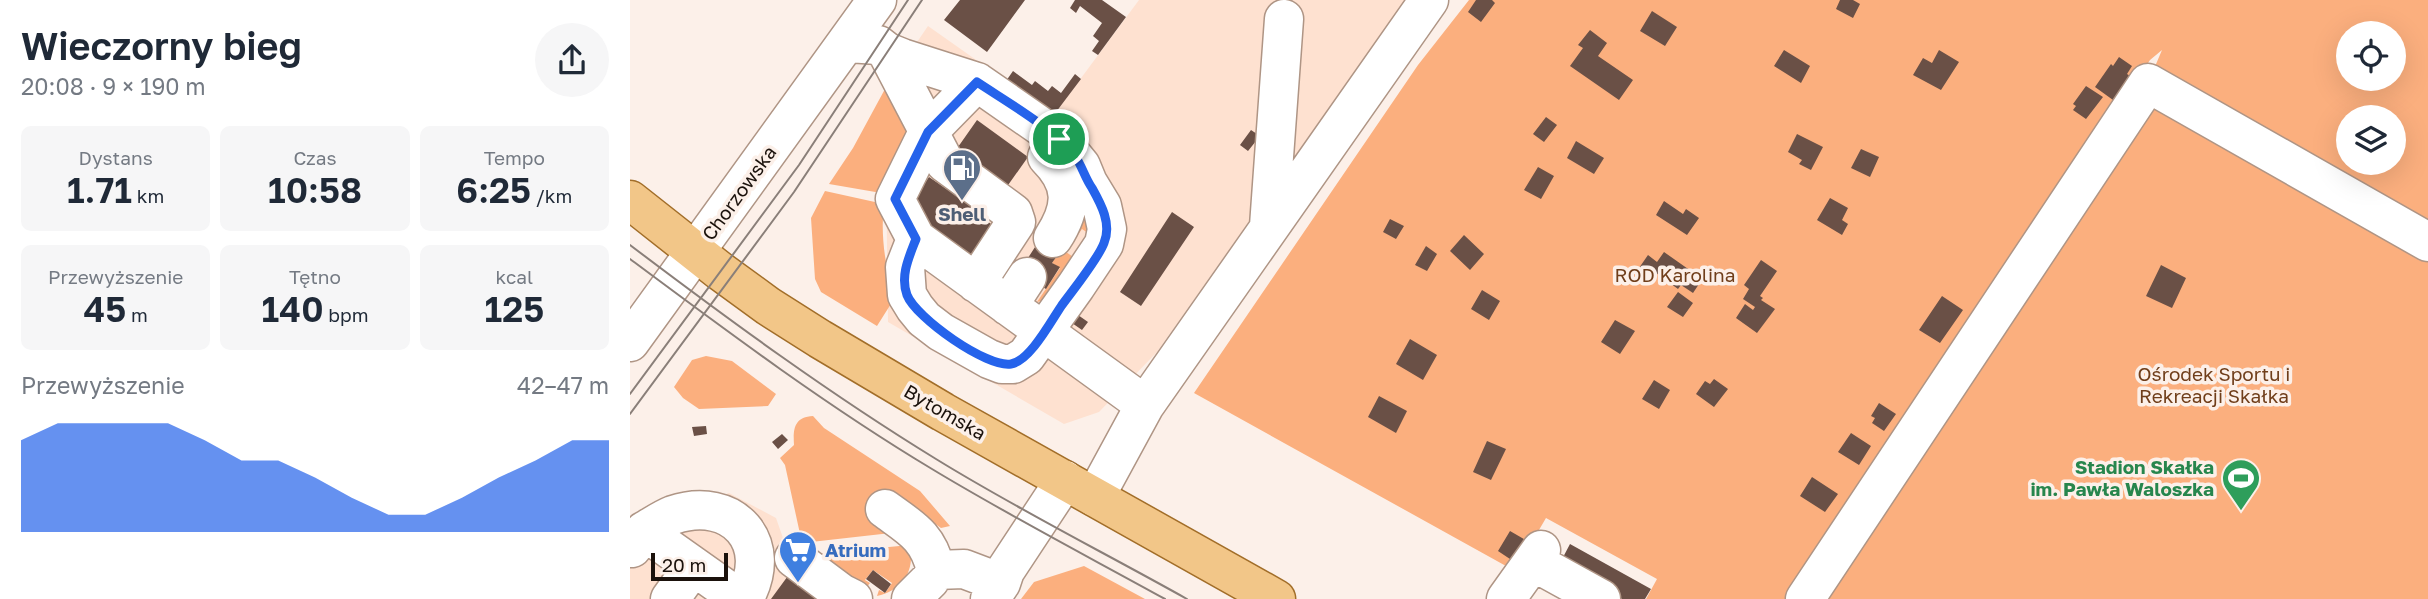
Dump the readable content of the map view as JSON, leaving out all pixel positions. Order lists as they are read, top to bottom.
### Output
{
  "streets": {
    "main road": ["Bytomska"],
    "street": ["Chorzowska"]
  },
  "crossings": [
    ["Chorzowska", "Bytomska"]
  ],
  "parks": ["ROD Karolina", "Ośrodek Sportu i Rekreacji Skałka"],
  "places": {
    "fuel station": ["Shell"],
    "sports": ["Stadion Skałka im. Pawła Waloszka"],
    "supermarket": ["Atrium"]
  },
  "scale_bar": "20 m",
  "page": {
    "heading": ["Wieczorny bieg", "20:08 · 9 × 190 m"],
    "stats": [
      ["Dystans", "1.71 km"],
      ["Czas", "10:58"],
      ["Tempo", "6:25 /km"],
      ["Przewyższenie", "45 m"],
      ["Tętno", "140 bpm"],
      ["kcal", "125"]
    ],
    "chart": ["Przewyższenie", "42–47 m"],
    "scale": "20 m"
  }
}
